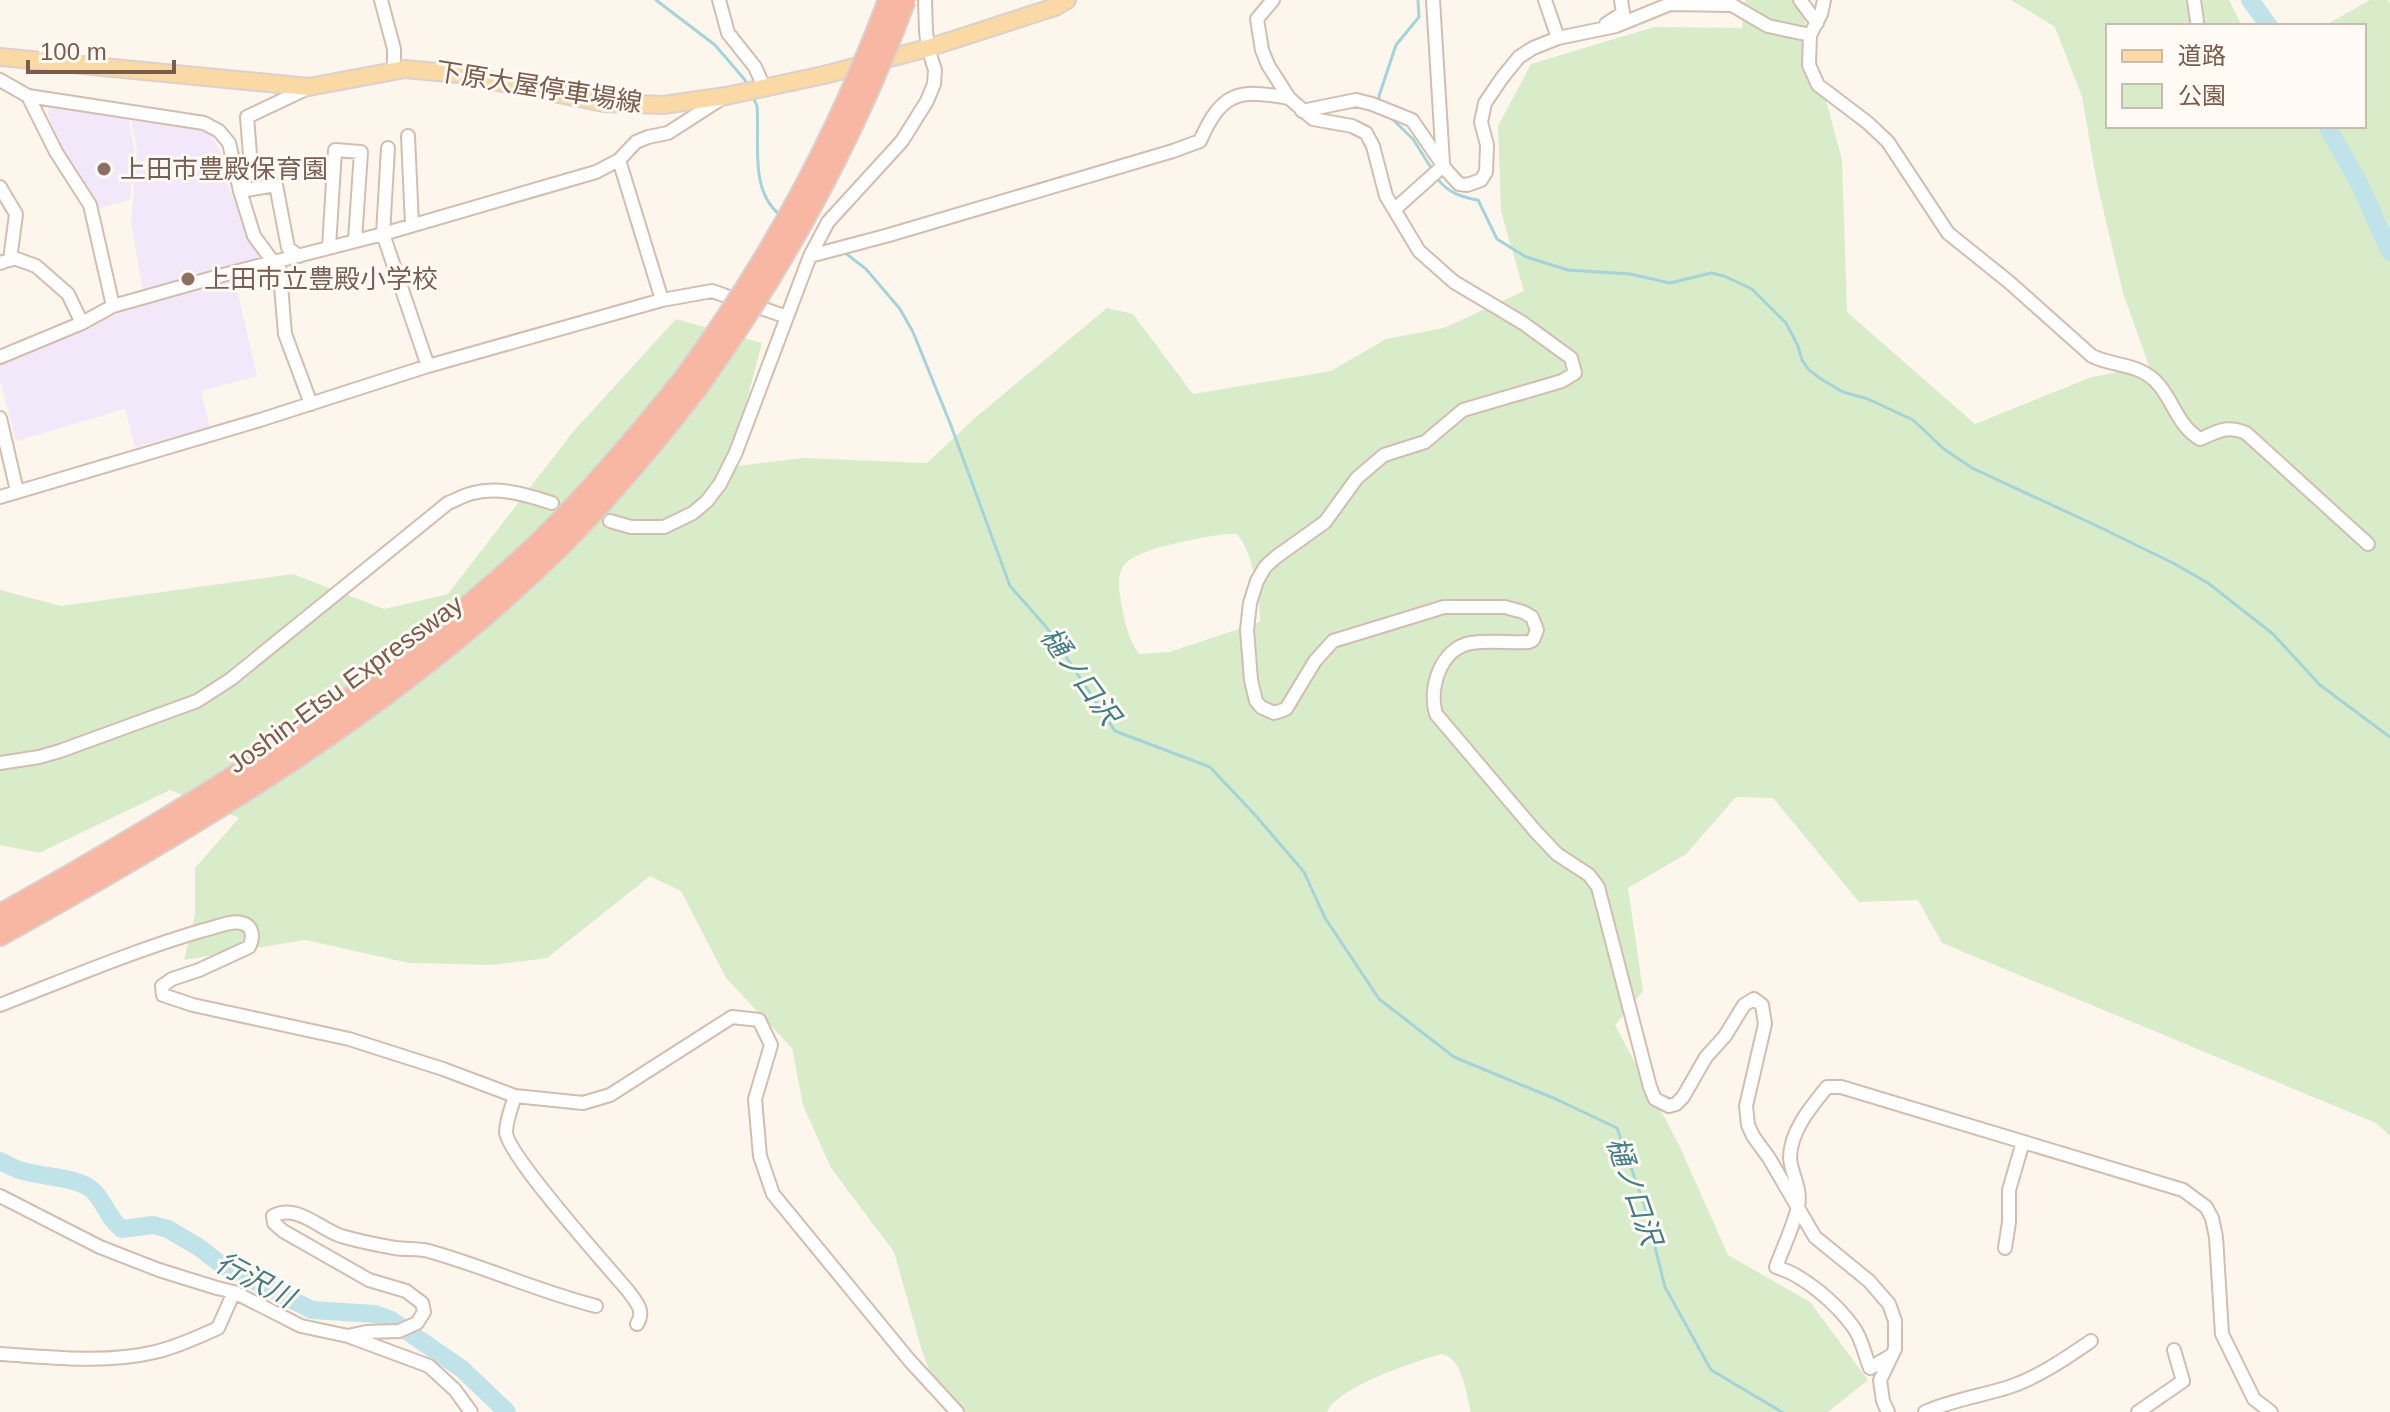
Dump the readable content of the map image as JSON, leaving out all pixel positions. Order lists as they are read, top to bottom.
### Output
{
  "streets": {
    "highway": ["Joshin-Etsu Expressway"],
    "main road": ["下原大屋停車場線"]
  },
  "water": ["樋ノ口沢", "行沢川"],
  "places": ["上田市豊殿保育園", "上田市立豊殿小学校"],
  "legend": ["道路", "公園"],
  "scale_bar": "100 m"
}
